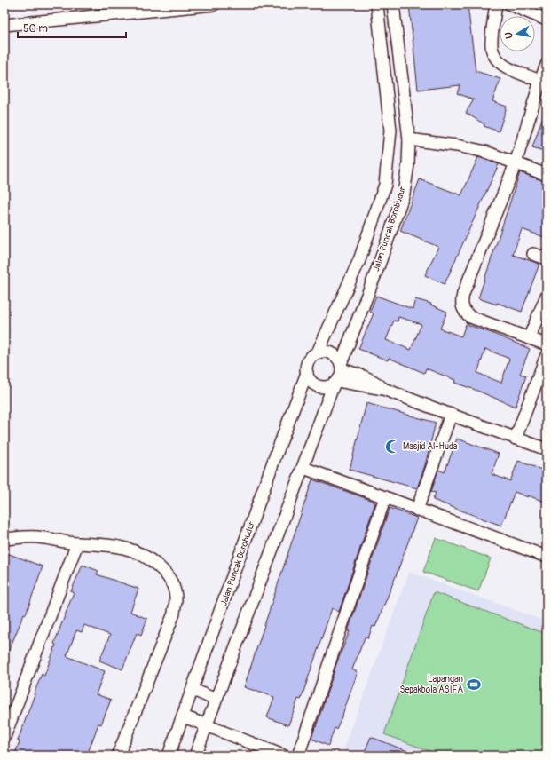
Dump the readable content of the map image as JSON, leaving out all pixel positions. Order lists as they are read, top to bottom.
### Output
{
  "streets": {
    "street": ["Jalan Puncak Borobudur"]
  },
  "places": {
    "mosque": ["Masjid Al-Huda"],
    "sports": ["Lapangan Sepakbola ASIFA"]
  },
  "scale_bar": "50 m",
  "north": "left"
}
